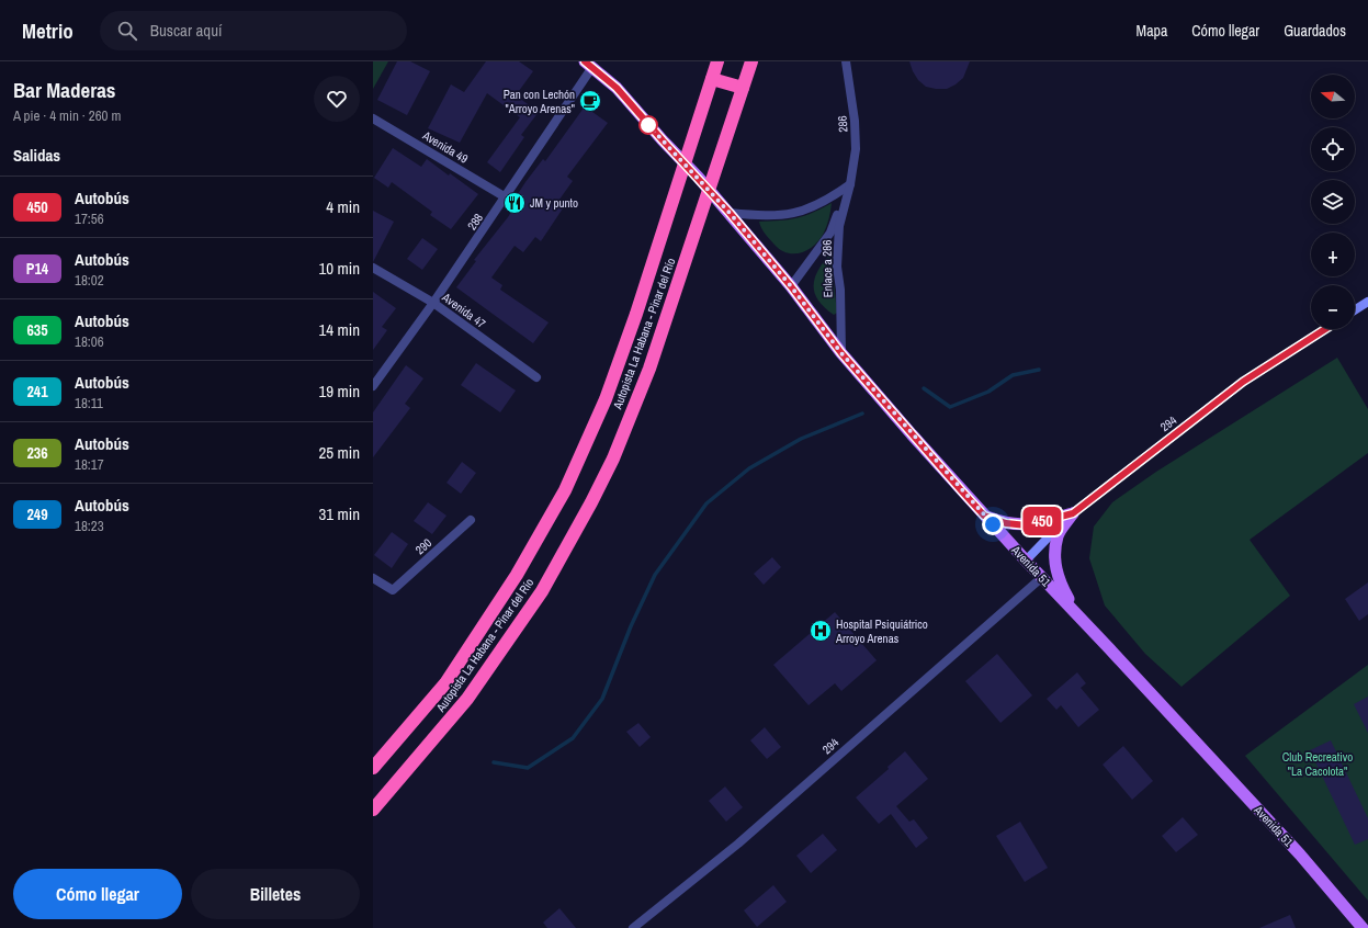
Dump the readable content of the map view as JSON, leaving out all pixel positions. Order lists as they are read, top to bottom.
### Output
{
  "streets": {
    "highway": ["Autopista La Habana - Pinar del Río"],
    "main road": ["294", "Avenida 51"],
    "street": [
      "286",
      "Avenida 49",
      "288",
      "Enlace a 286",
      "Avenida 47",
      "290"
    ]
  },
  "crossings": [
    ["286", "Enlace a 286"],
    ["Avenida 49", "288"],
    ["288", "Avenida 47"],
    ["288", "Avenida 51"],
    ["Enlace a 286", "Avenida 51"],
    ["294", "Avenida 51"]
  ],
  "parks": ["Club Recreativo \"La Cacolota\""],
  "places": {
    "cafe": ["Pan con Lechón \"Arroyo Arenas\""],
    "restaurant": ["JM y punto"],
    "hospital": ["Hospital Psiquiátrico Arroyo Arenas"]
  },
  "lines": ["bus line 450"],
  "north": "left",
  "page": {
    "header": "Metrio",
    "search": "Buscar aquí",
    "nav": ["Mapa", "Cómo llegar", "Guardados"],
    "heading": [
      ["Bar Maderas", "A pie · 4 min · 260 m"],
      "Salidas"
    ],
    "on_map": "450",
    "map_buttons": ["+", "−"],
    "list": [
      {
        "mark": "450",
        "name": "Autobús",
        "note": "17:56",
        "value": "4 min"
      },
      {
        "mark": "P14",
        "name": "Autobús",
        "note": "18:02",
        "value": "10 min"
      },
      {
        "mark": "635",
        "name": "Autobús",
        "note": "18:06",
        "value": "14 min"
      },
      {
        "mark": "241",
        "name": "Autobús",
        "note": "18:11",
        "value": "19 min"
      },
      {
        "mark": "236",
        "name": "Autobús",
        "note": "18:17",
        "value": "25 min"
      },
      {
        "mark": "249",
        "name": "Autobús",
        "note": "18:23",
        "value": "31 min"
      }
    ],
    "buttons": ["Cómo llegar", "Billetes"]
  }
}
